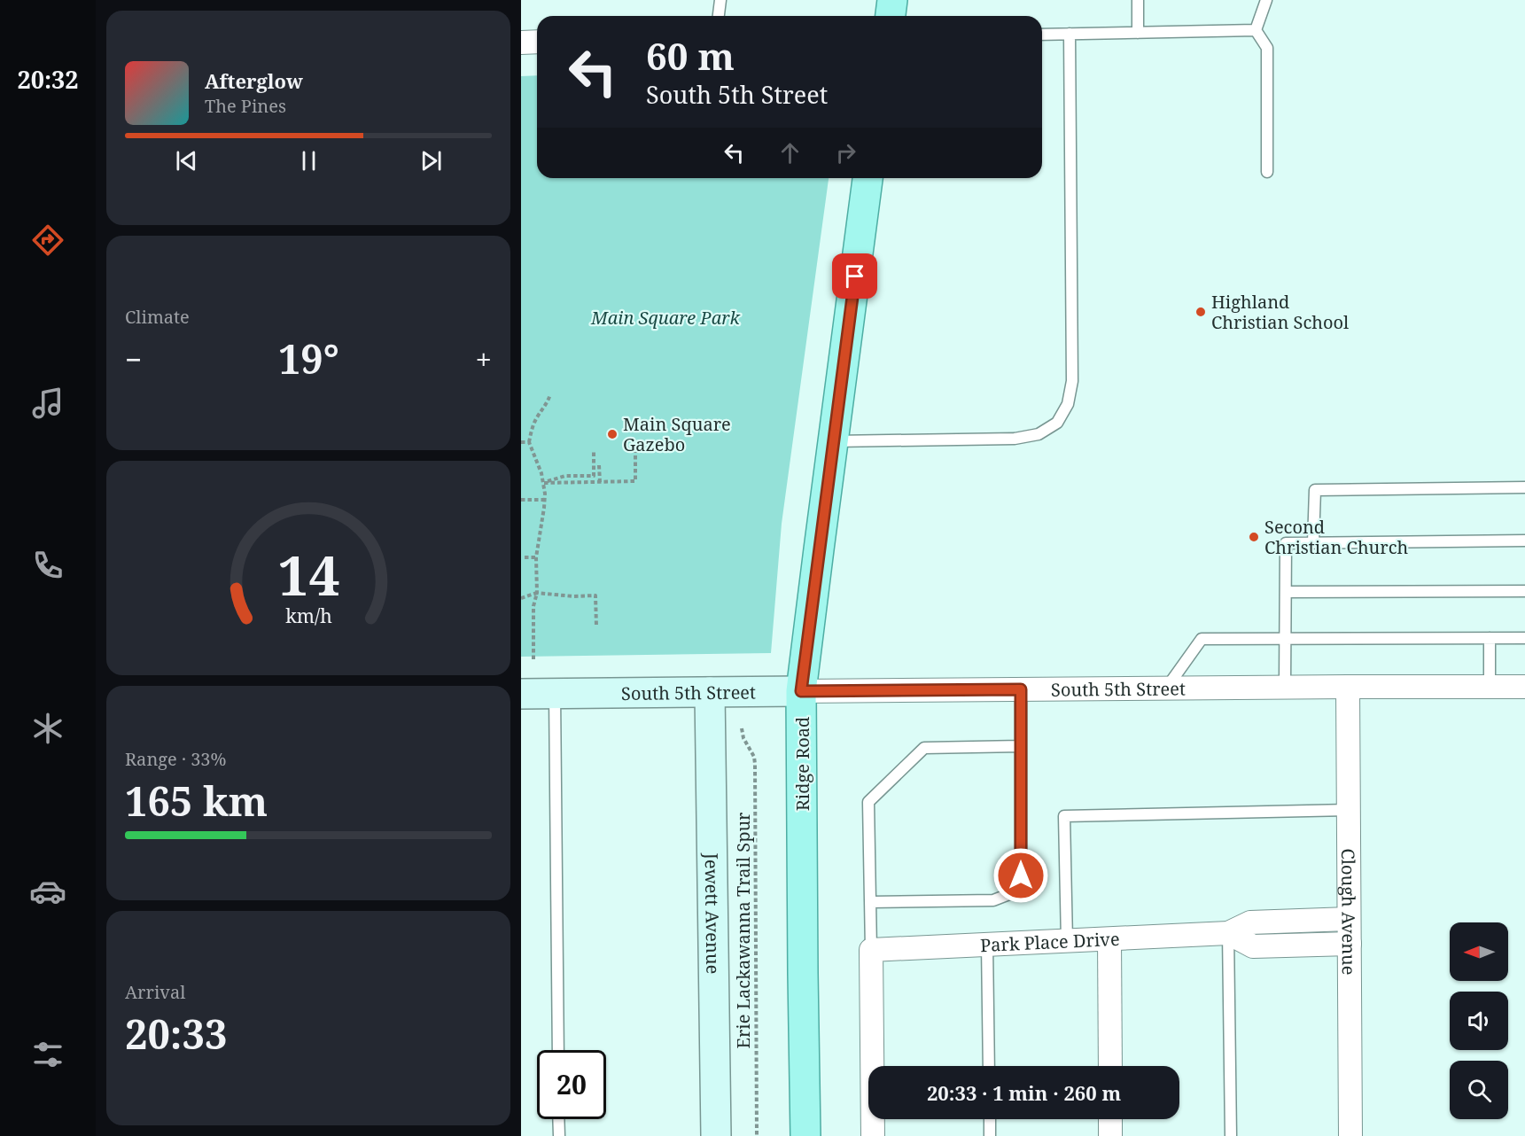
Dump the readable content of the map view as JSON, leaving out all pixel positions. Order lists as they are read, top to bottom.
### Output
{
  "streets": {
    "main road": ["Ridge Road"],
    "street": [
      "South 5th Street",
      "Clough Avenue",
      "Jewett Avenue",
      "Park Place Drive"
    ],
    "path": ["Erie Lackawanna Trail Spur"]
  },
  "crossings": [
    ["South 5th Street", "Ridge Road"],
    ["South 5th Street", "Clough Avenue"],
    ["South 5th Street", "Jewett Avenue"],
    ["Clough Avenue", "Park Place Drive"]
  ],
  "parks": ["Main Square Park"],
  "places": ["Highland Christian School", "Main Square Gazebo", "Second Christian Church"],
  "north": "left",
  "page": {
    "tabs": "20:32",
    "turn": ["60 m", "South 5th Street"],
    "song": ["Afterglow", "The Pines"],
    "tile": [
      "Climate",
      ["Range · 33%", "165 km"],
      ["Arrival", "20:33"]
    ],
    "heat": ["−", "19°", "+"],
    "limit": "20",
    "trip": "20:33 · 1 min · 260 m",
    "gauge": ["14", "km/h"]
  }
}
